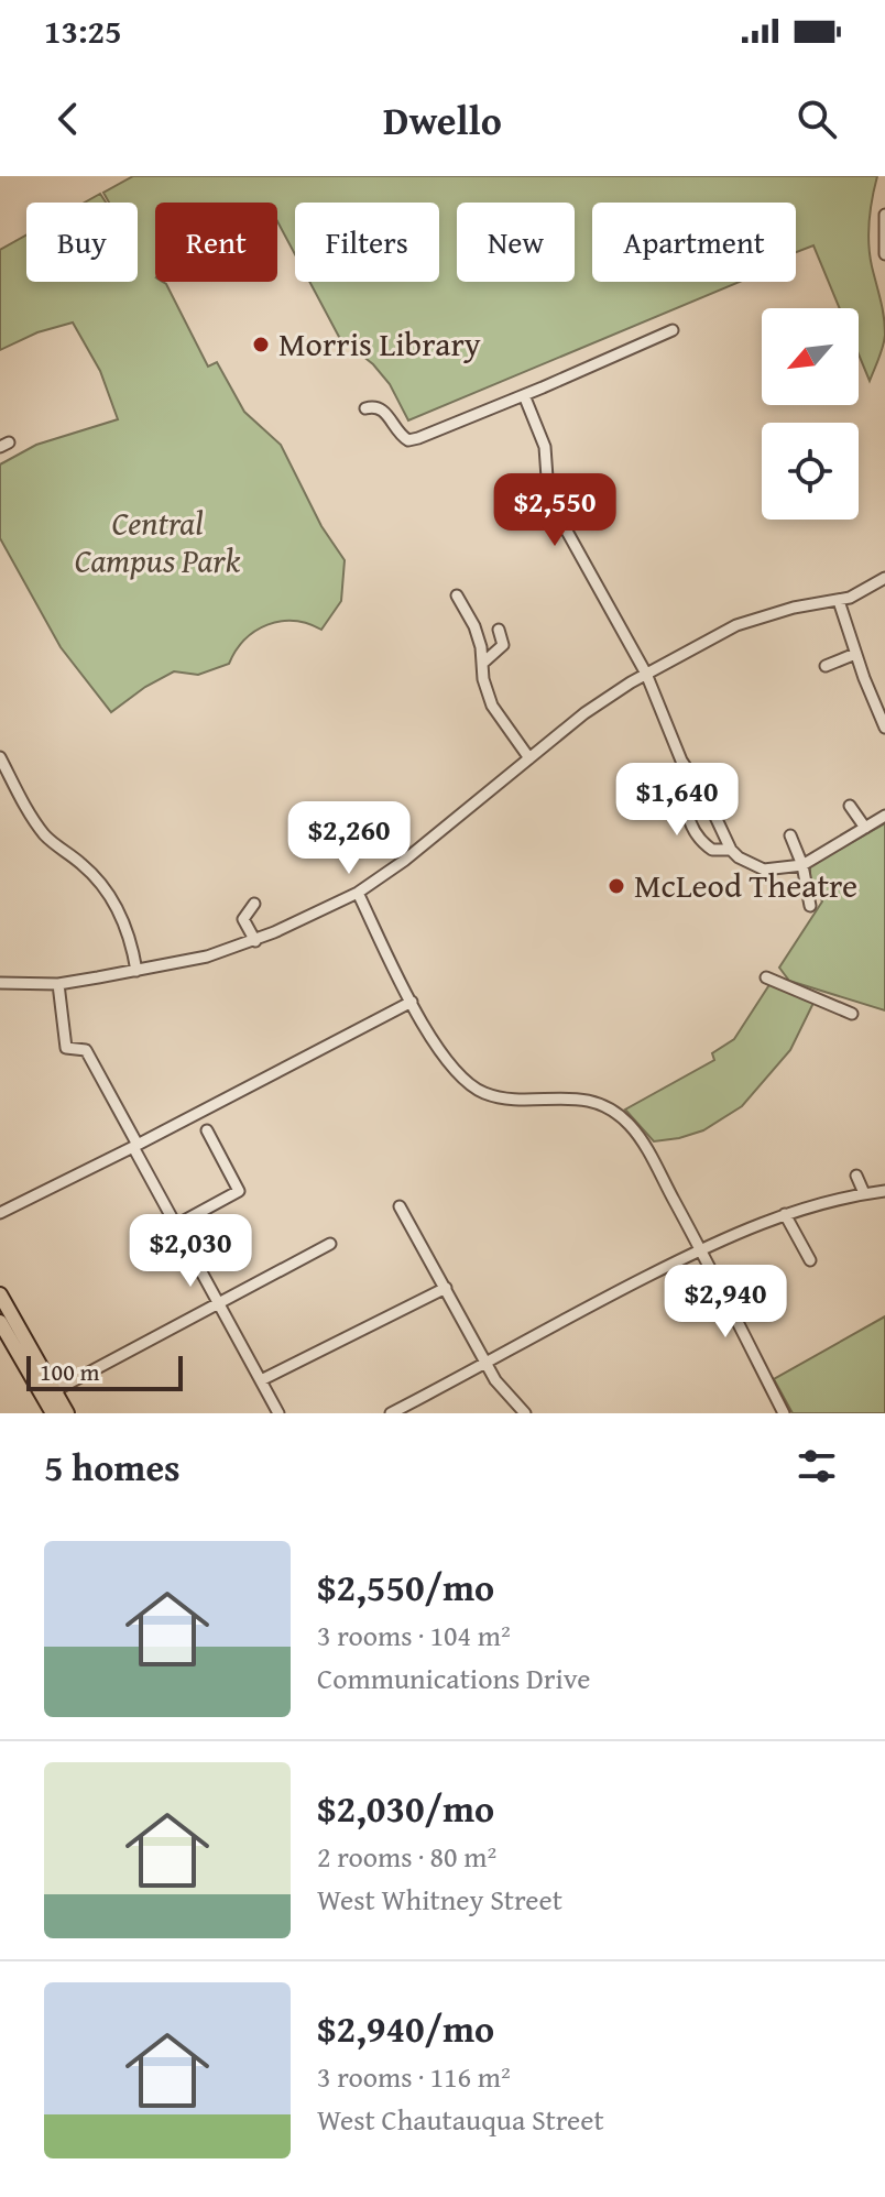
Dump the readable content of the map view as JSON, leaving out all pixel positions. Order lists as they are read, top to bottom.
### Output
{
  "parks": ["Central Campus Park"],
  "places": ["Morris Library", "McLeod Theatre"],
  "scale_bar": "100 m",
  "north": "bottom left",
  "page": {
    "status": "13:25",
    "header": "Dwello",
    "chip": [
      "Buy",
      "Rent",
      "Filters",
      "New",
      "Apartment"
    ],
    "price": [
      "$2,550",
      "$1,640",
      "$2,260",
      "$2,030",
      "$2,940"
    ],
    "scale": "100 m",
    "heading": "5 homes",
    "list": [
      {
        "name": "$2,550/mo",
        "note": "3 rooms · 104 m² · Communications Drive"
      },
      {
        "name": "$2,030/mo",
        "note": "2 rooms · 80 m² · West Whitney Street"
      },
      {
        "name": "$2,940/mo",
        "note": "3 rooms · 116 m² · West Chautauqua Street"
      }
    ]
  }
}
